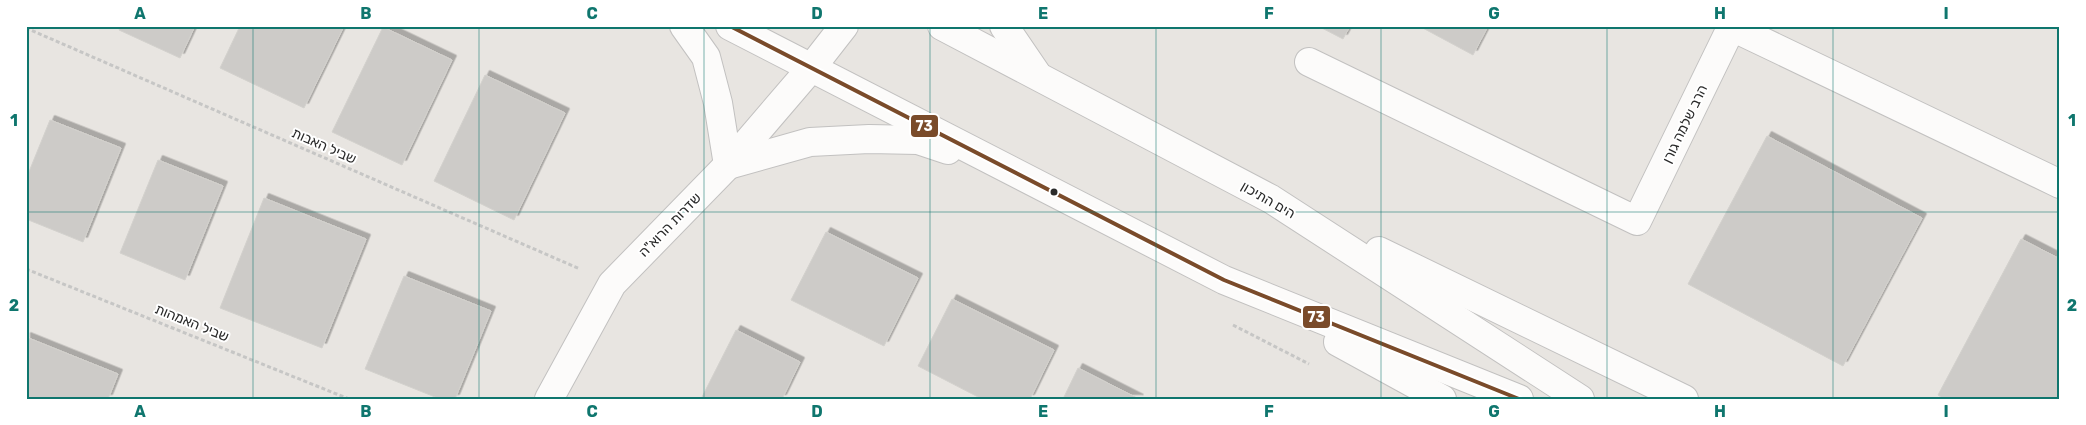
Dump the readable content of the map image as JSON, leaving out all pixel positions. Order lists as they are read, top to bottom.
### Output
{
  "streets": {
    "street": ["הרב שלמה גורן", "הים התיכון", "שדרות הרוא\"ה"],
    "path": ["שביל האבות", "שביל האמהות"]
  },
  "crossings": [
    ["שביל האבות", "שדרות הרוא\"ה"]
  ],
  "lines": ["transit line 73"],
  "grid": {
    "columns": [
      "A",
      "B",
      "C",
      "D",
      "E",
      "F",
      "G",
      "H",
      "I"
    ],
    "rows": ["1", "2"]
  }
}
